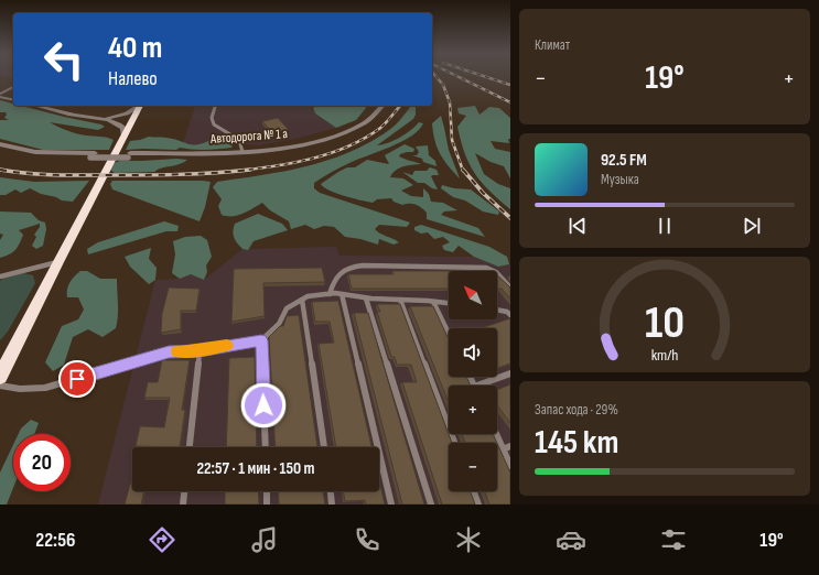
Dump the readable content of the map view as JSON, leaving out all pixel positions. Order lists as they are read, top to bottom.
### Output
{
  "streets": {
    "street": ["Автодорога № 1 а"]
  },
  "north": "top left",
  "page": {
    "tile": [
      "Климат",
      ["Запас хода · 29%", "145 km"]
    ],
    "turn": ["40 m", "Налево"],
    "heat": ["−", "19°", "+"],
    "song": ["92.5 FM", "Музыка"],
    "map_buttons": ["+", "−"],
    "limit": "20",
    "trip": "22:57 · 1 мин · 150 m",
    "tabs": ["22:56", "19°"],
    "gauge": ["10", "km/h"]
  }
}
